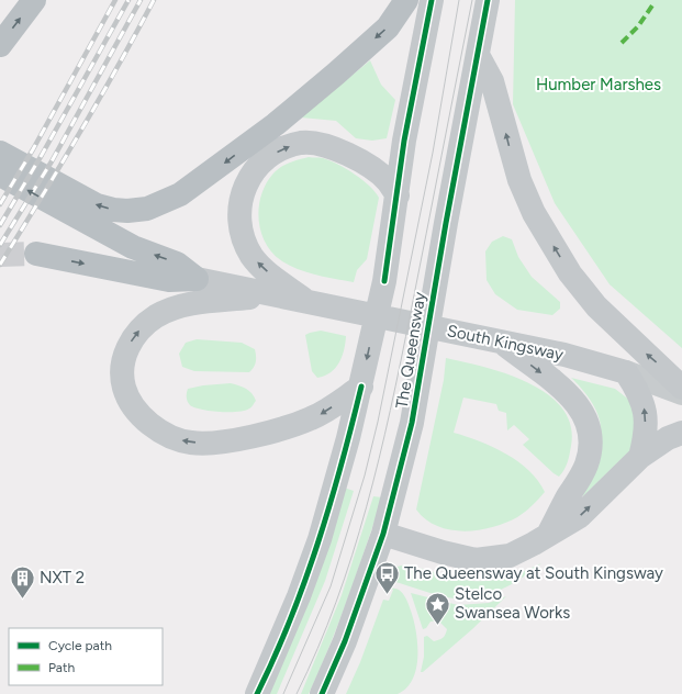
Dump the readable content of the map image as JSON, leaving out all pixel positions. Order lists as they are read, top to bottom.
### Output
{
  "streets": {
    "main road": ["South Kingsway", "The Queensway"]
  },
  "parks": ["Humber Marshes"],
  "places": {
    "bus stop": ["The Queensway at South Kingsway"],
    "building": ["NXT 2"],
    "place": ["Stelco Swansea Works"]
  },
  "legend": ["Cycle path", "Path"]
}
